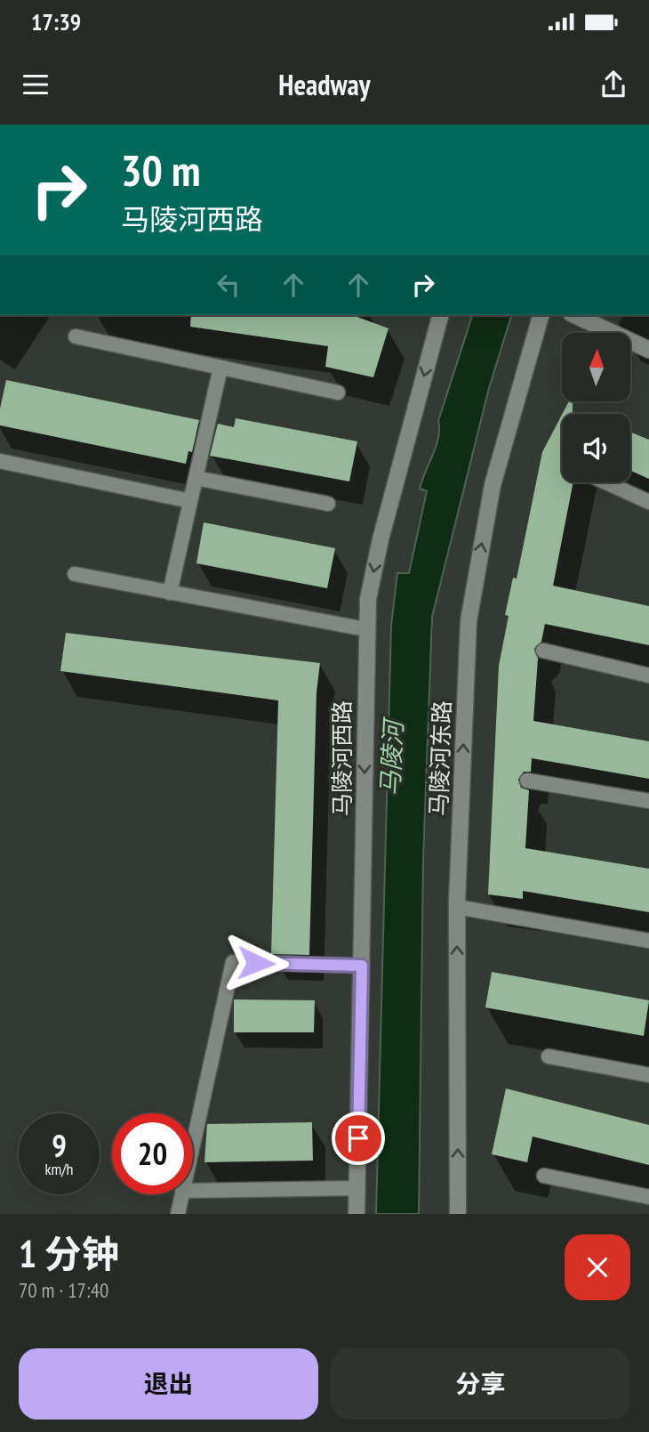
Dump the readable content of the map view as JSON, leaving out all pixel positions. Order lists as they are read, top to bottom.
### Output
{
  "streets": {
    "street": ["马陵河西路", "马陵河东路"]
  },
  "one_way": ["马陵河西路", "马陵河东路"],
  "water": ["马陵河"],
  "north": "top",
  "page": {
    "status": "17:39",
    "header": "Headway",
    "turn": ["30 m", "马陵河西路"],
    "speed": "9 km/h",
    "limit": "20",
    "heading": ["1 分钟", "70 m · 17:40"],
    "buttons": ["退出", "分享"]
  }
}
